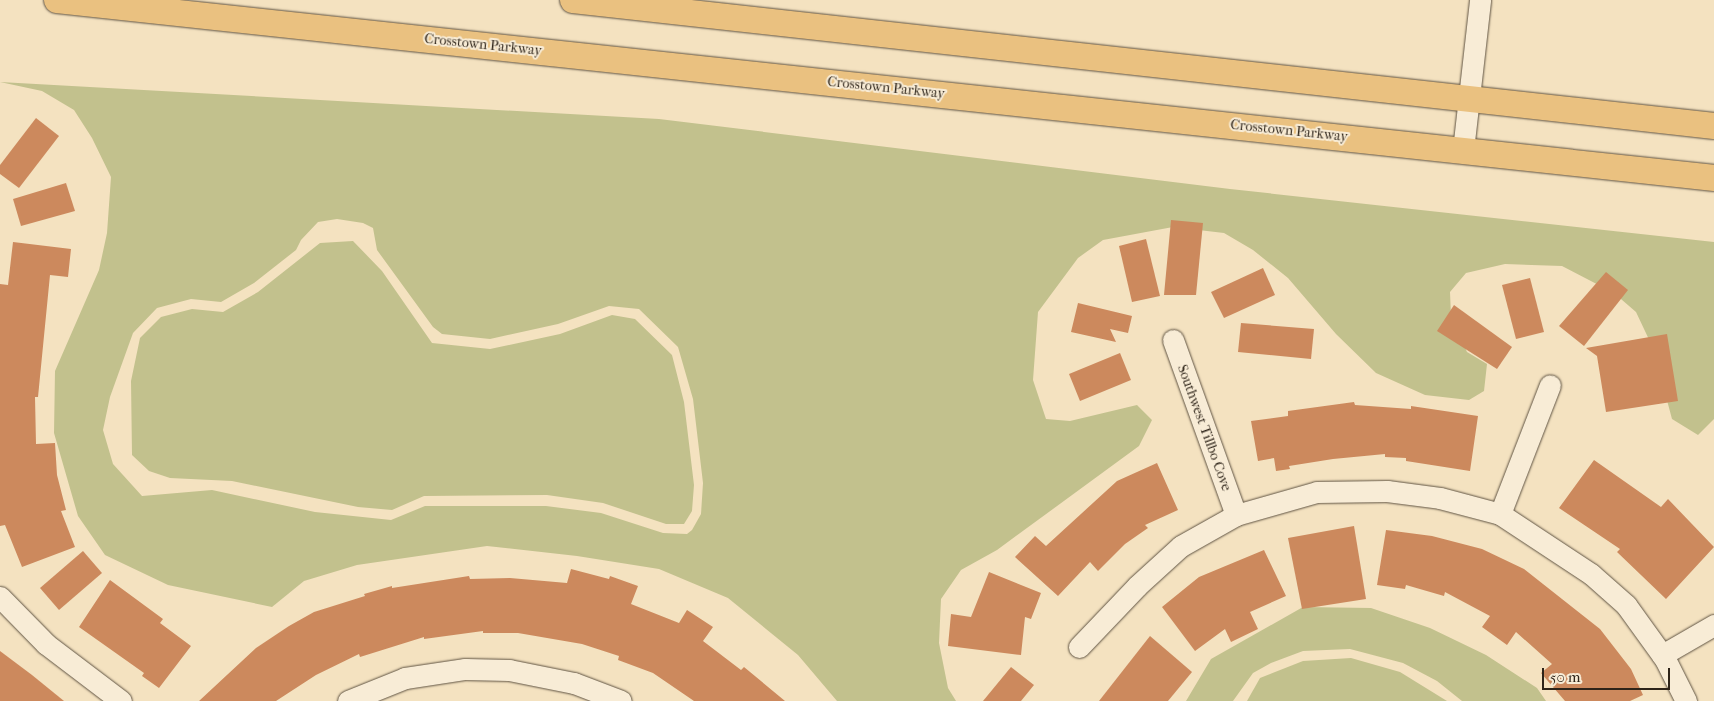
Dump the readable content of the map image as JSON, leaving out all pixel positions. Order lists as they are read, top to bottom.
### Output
{
  "streets": {
    "main road": ["Crosstown Parkway"],
    "street": ["Southwest Tillbo Cove"]
  },
  "scale_bar": "50 m"
}
